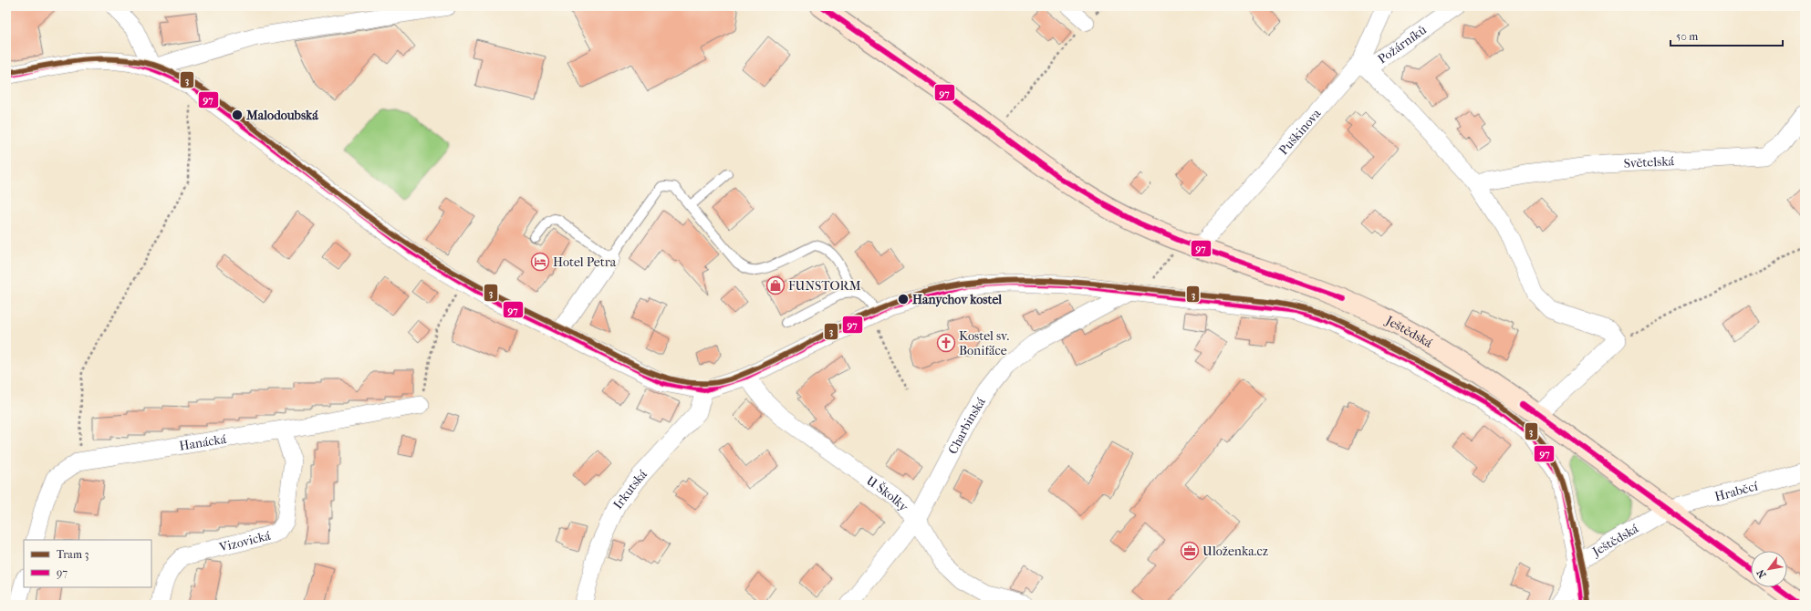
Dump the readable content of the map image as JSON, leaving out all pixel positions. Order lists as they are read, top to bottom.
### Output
{
  "streets": {
    "street": [
      "Požárníků",
      "Puškinova",
      "Světelská",
      "Ještědská",
      "Charbinská",
      "Hanácká",
      "Irkutská",
      "Hraběcí",
      "U Školky",
      "Vizovická"
    ]
  },
  "crossings": [
    ["Požárníků", "Puškinova"],
    ["Puškinova", "Ještědská"],
    ["Ještědská", "Charbinská"],
    ["Ještědská", "Irkutská"],
    ["Ještědská", "Hraběcí"],
    ["Ještědská", "U Školky"],
    ["Charbinská", "U Školky"],
    ["Hanácká", "Vizovická"]
  ],
  "places": {
    "other": ["Malodoubská", "Hanychov kostel"],
    "hotel": ["Hotel Petra"],
    "shop": ["FUNSTORM"],
    "church": ["Kostel sv. Bonifáce"],
    "office": ["Uloženka.cz"]
  },
  "lines": ["transit line 97", "tram line 3"],
  "legend": ["Tram 3", "97"],
  "scale_bar": "50 m",
  "north": "bottom left"
}
